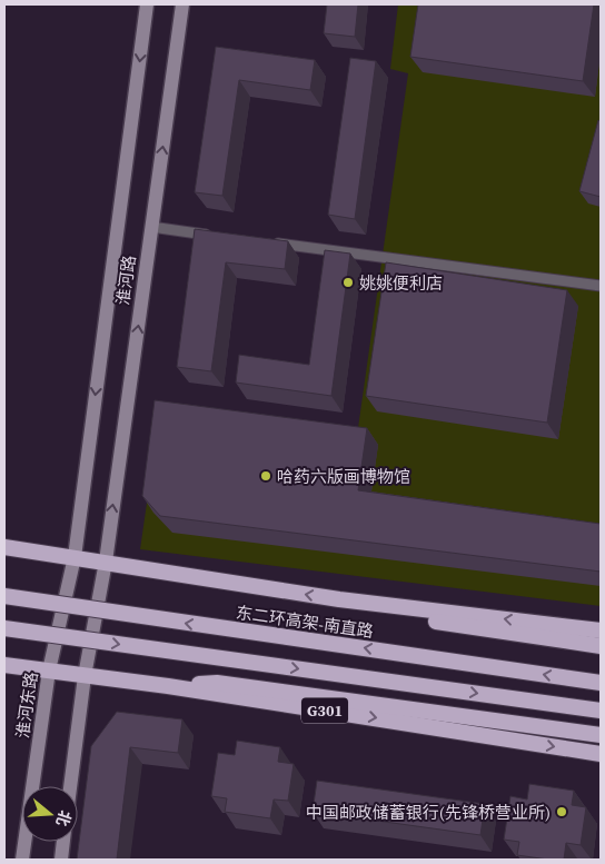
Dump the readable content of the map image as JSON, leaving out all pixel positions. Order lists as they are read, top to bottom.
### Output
{
  "streets": {
    "highway": ["东二环高架-南直路", "G301"],
    "main road": ["淮河路", "淮河东路"]
  },
  "crossings": [
    ["淮河路", "淮河东路"],
    ["淮河东路", "G301"]
  ],
  "places": ["姚姚便利店", "哈药六版画博物馆", "中国邮政储蓄银行(先锋桥营业所)"],
  "north": "right"
}
